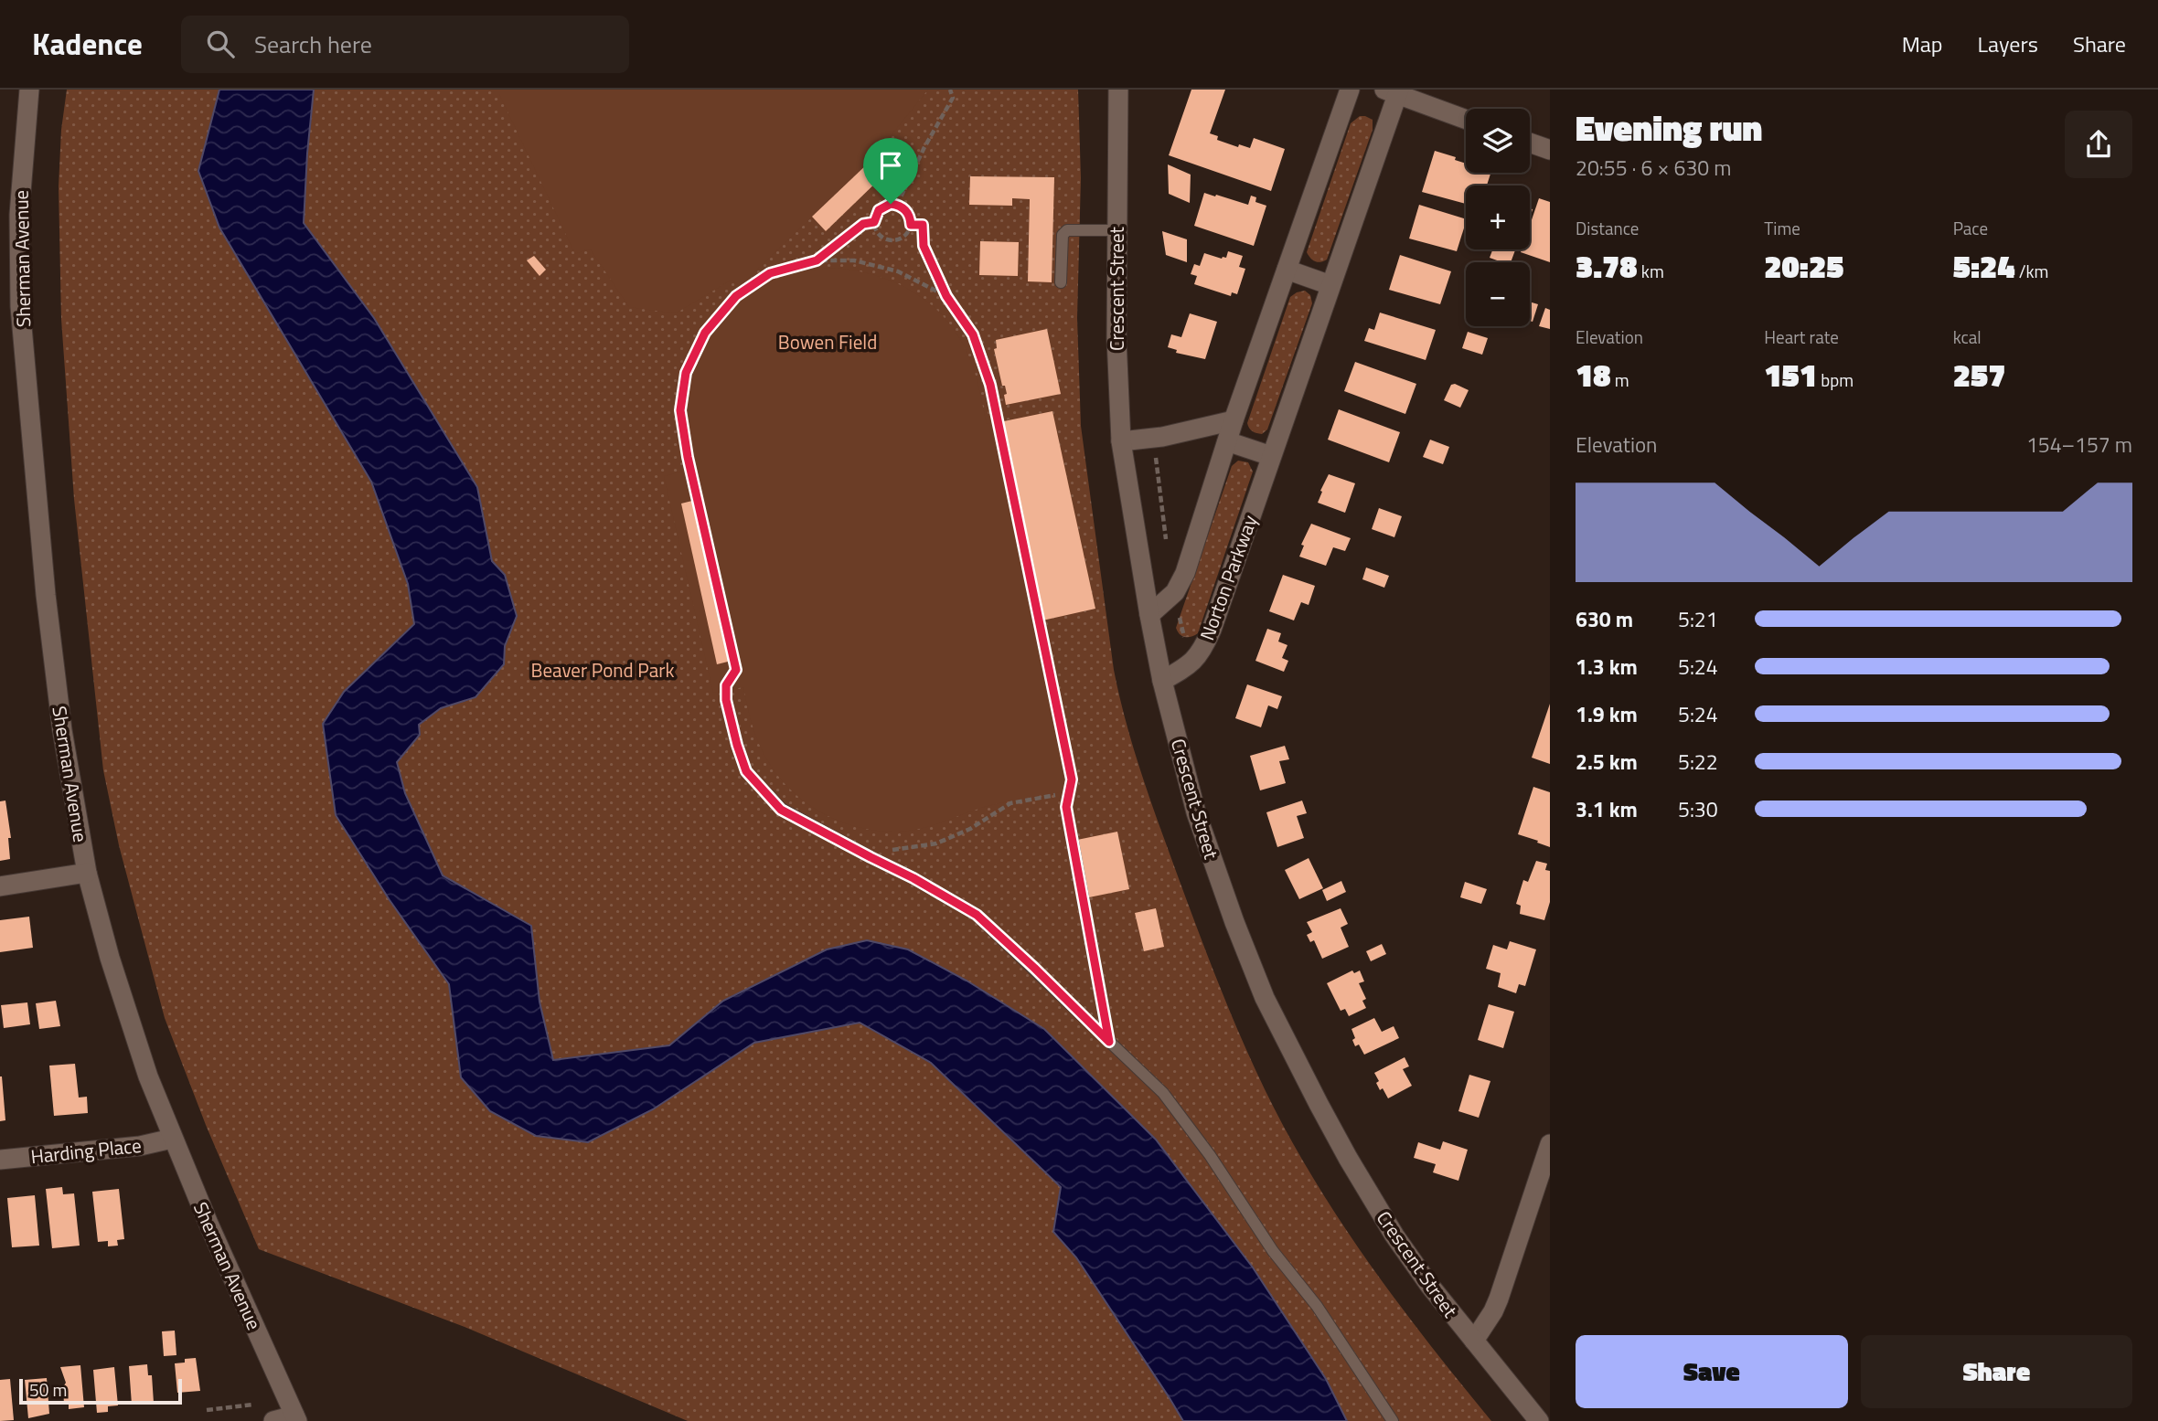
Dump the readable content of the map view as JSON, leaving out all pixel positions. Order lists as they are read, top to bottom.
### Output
{
  "streets": {
    "street": [
      "Sherman Avenue",
      "Crescent Street",
      "Norton Parkway",
      "Harding Place"
    ]
  },
  "crossings": [
    ["Sherman Avenue", "Harding Place"],
    ["Crescent Street", "Norton Parkway"]
  ],
  "parks": ["Bowen Field", "Beaver Pond Park"],
  "scale_bar": "50 m",
  "page": {
    "header": "Kadence",
    "search": "Search here",
    "nav": ["Map", "Layers", "Share"],
    "heading": ["Evening run", "20:55 · 6 × 630 m"],
    "map_buttons": ["+", "−"],
    "stats": [
      ["Distance", "3.78 km"],
      ["Time", "20:25"],
      ["Pace", "5:24 /km"],
      ["Elevation", "18 m"],
      ["Heart rate", "151 bpm"],
      ["kcal", "257"]
    ],
    "chart": ["Elevation", "154–157 m"],
    "list": [
      {
        "name": "630 m",
        "note": "5:21"
      },
      {
        "name": "1.3 km",
        "note": "5:24"
      },
      {
        "name": "1.9 km",
        "note": "5:24"
      },
      {
        "name": "2.5 km",
        "note": "5:22"
      },
      {
        "name": "3.1 km",
        "note": "5:30"
      }
    ],
    "buttons": ["Save", "Share"],
    "scale": "50 m"
  }
}
